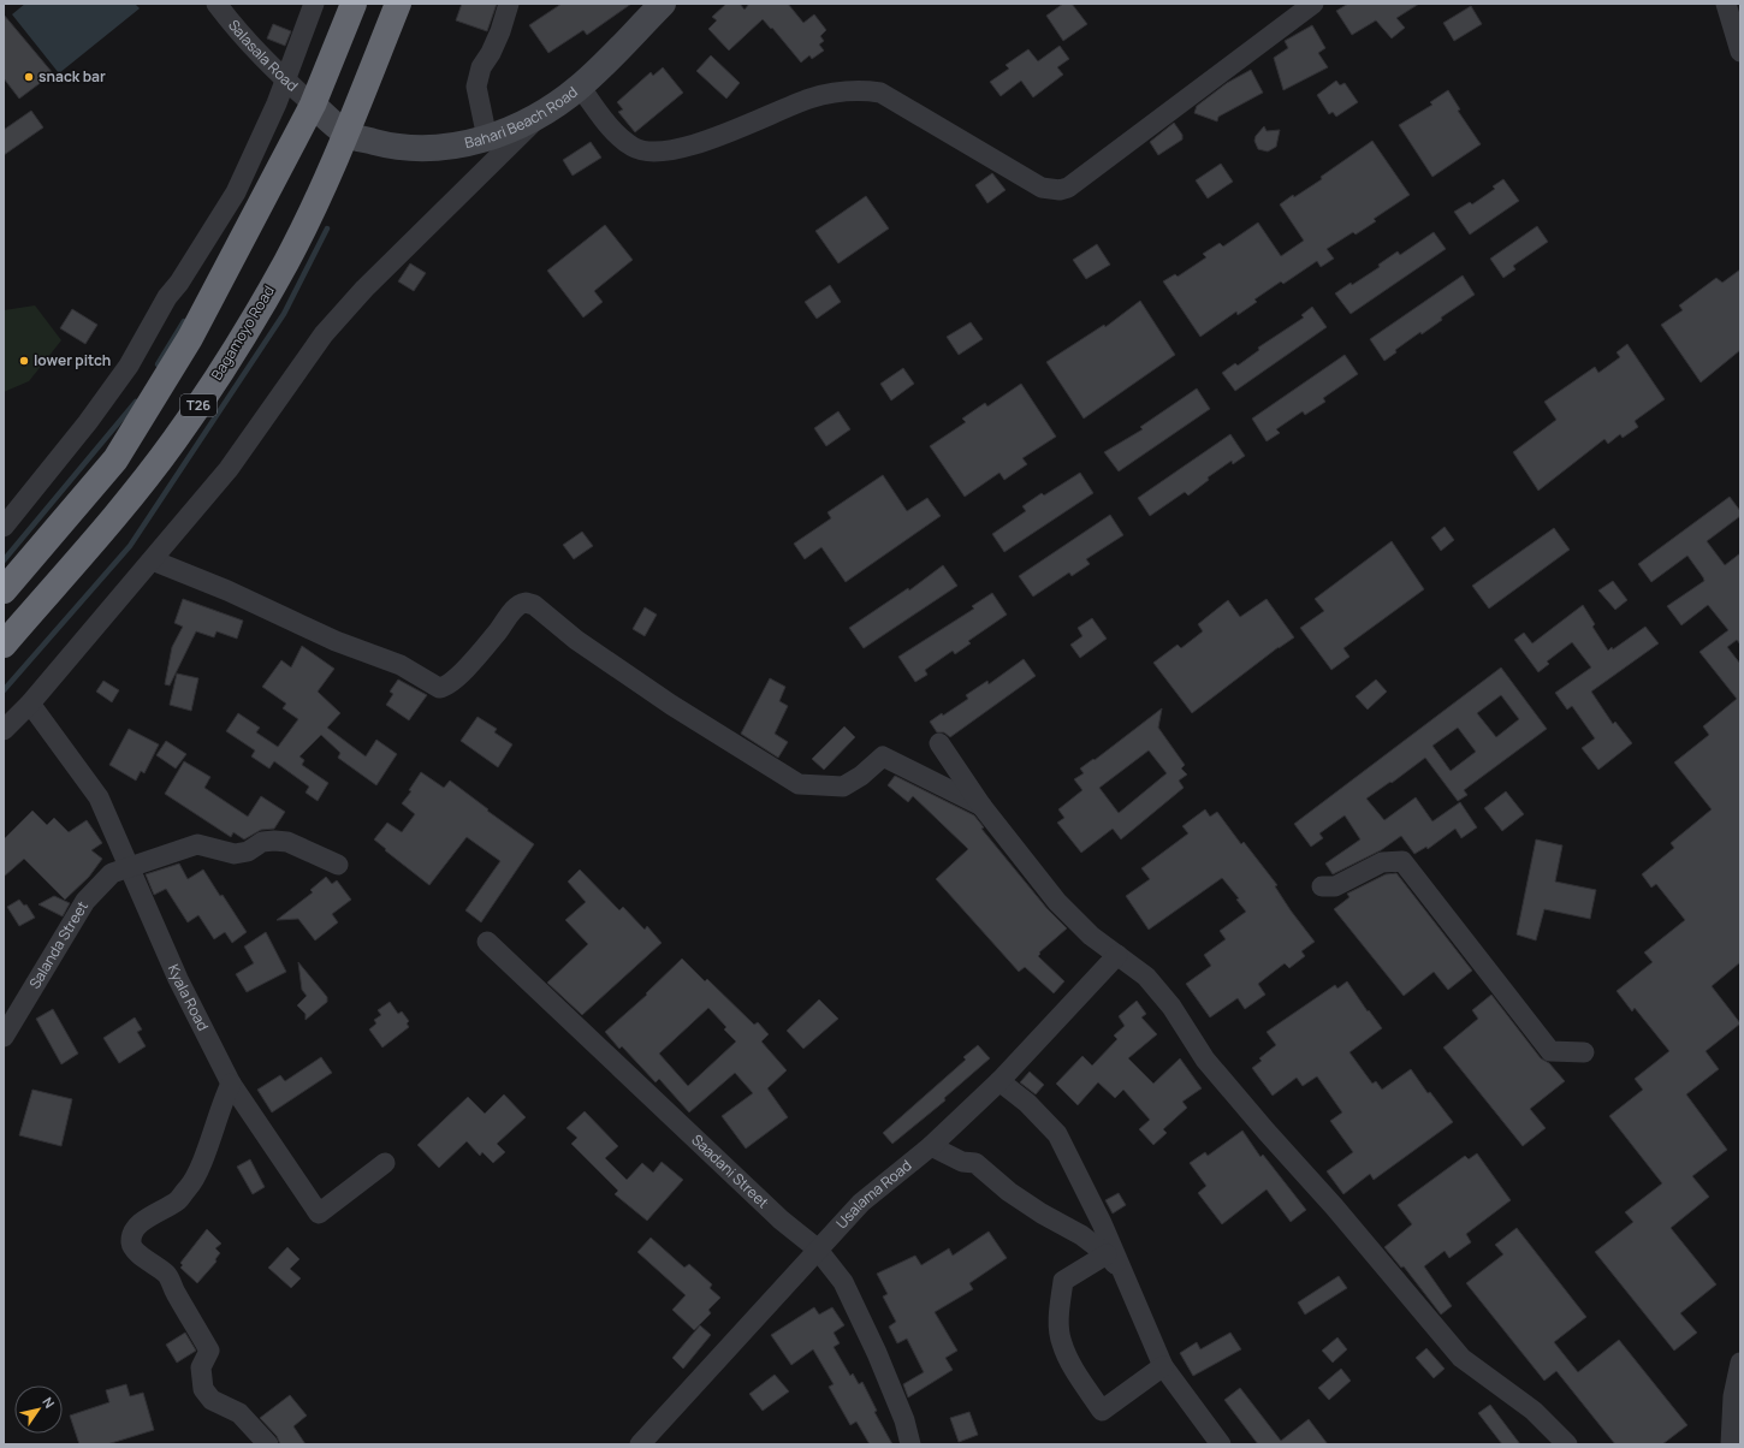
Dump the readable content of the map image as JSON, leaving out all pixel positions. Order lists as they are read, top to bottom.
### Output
{
  "streets": {
    "highway": ["Bagamoyo Road", "T26"],
    "street": [
      "Salasala Road",
      "Bahari Beach Road",
      "Salanda Street",
      "Kyala Road",
      "Saadani Street",
      "Usalama Road"
    ]
  },
  "crossings": [
    ["Salasala Road", "T26"],
    ["Bahari Beach Road", "Bagamoyo Road"],
    ["Salanda Street", "Kyala Road"],
    ["Saadani Street", "Usalama Road"]
  ],
  "places": ["snack bar", "lower pitch"],
  "north": "top right"
}
